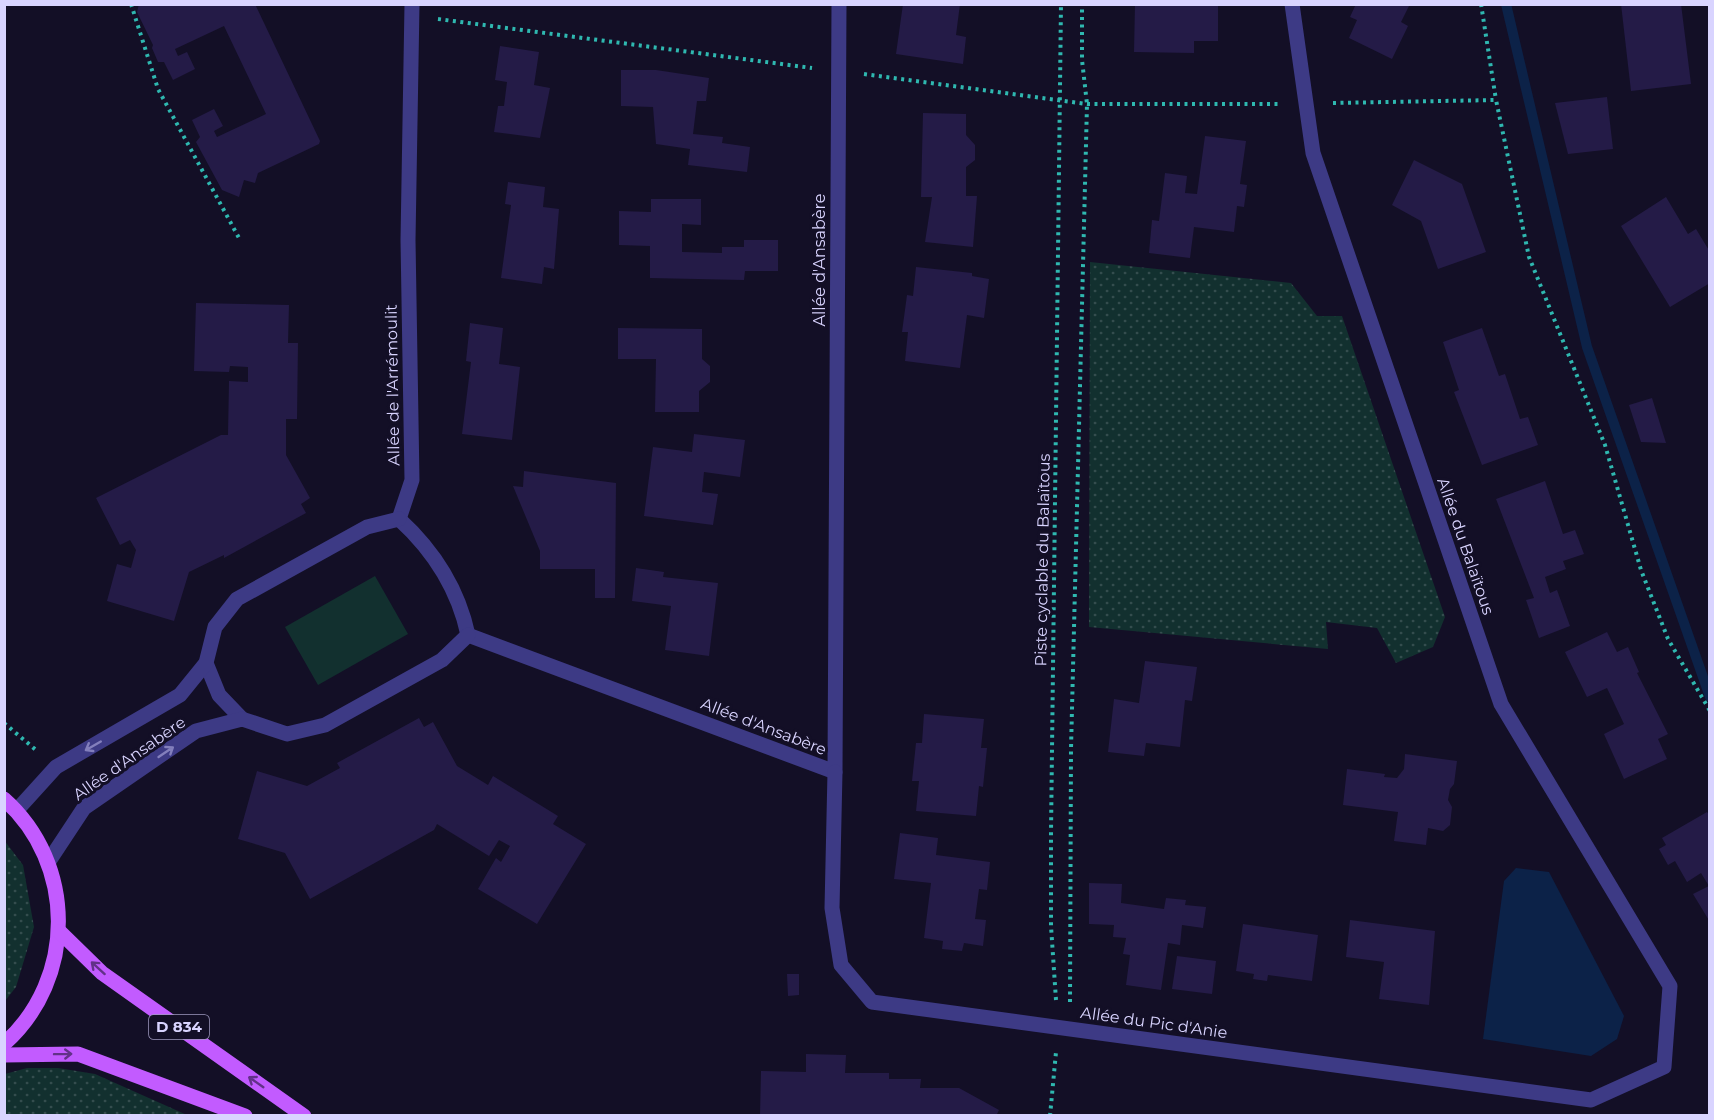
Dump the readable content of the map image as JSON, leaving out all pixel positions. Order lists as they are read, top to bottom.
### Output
{
  "streets": {
    "main road": ["D 834"],
    "street": [
      "Allée d'Ansabère",
      "Allée de l'Arrémoulit",
      "Allée du Balaïtous",
      "Allée du Pic d'Anie"
    ],
    "path": ["Piste cyclable du Balaïtous"]
  },
  "crossings": [
    ["Allée d'Ansabère", "Allée du Pic d'Anie"],
    ["Allée du Balaïtous", "Allée du Pic d'Anie"],
    ["Piste cyclable du Balaïtous", "Allée du Pic d'Anie"]
  ]
}
